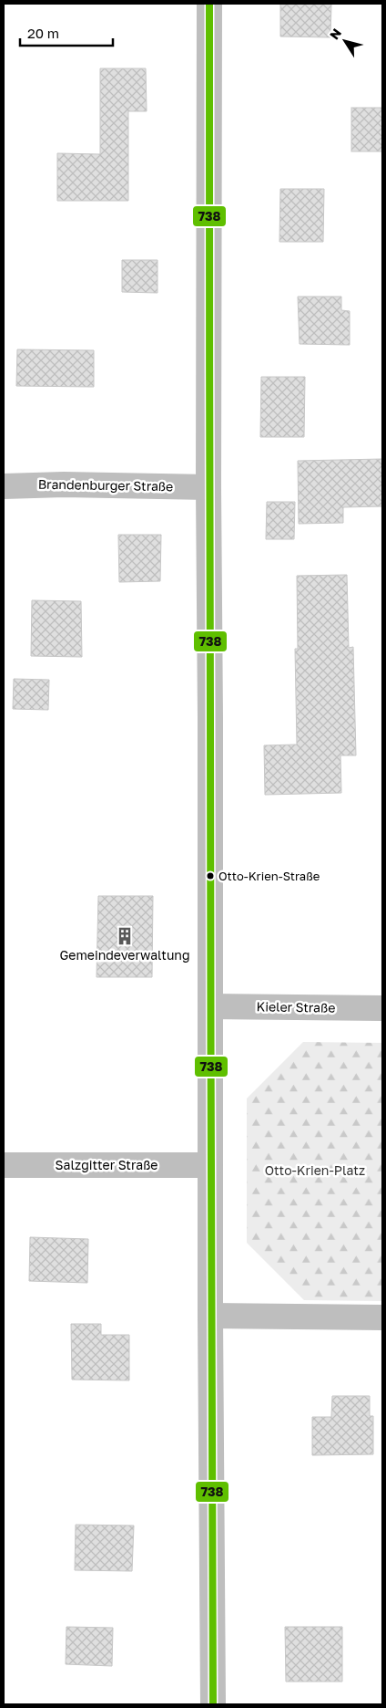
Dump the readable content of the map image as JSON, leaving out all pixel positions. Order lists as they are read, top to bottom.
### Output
{
  "streets": {
    "street": ["Brandenburger Straße", "Kieler Straße", "Salzgitter Straße"]
  },
  "parks": ["Otto-Krien-Platz"],
  "places": {
    "other": ["Otto-Krien-Straße"],
    "building": ["Gemeindeverwaltung"]
  },
  "lines": ["transit line 738"],
  "scale_bar": "20 m",
  "north": "top left"
}
